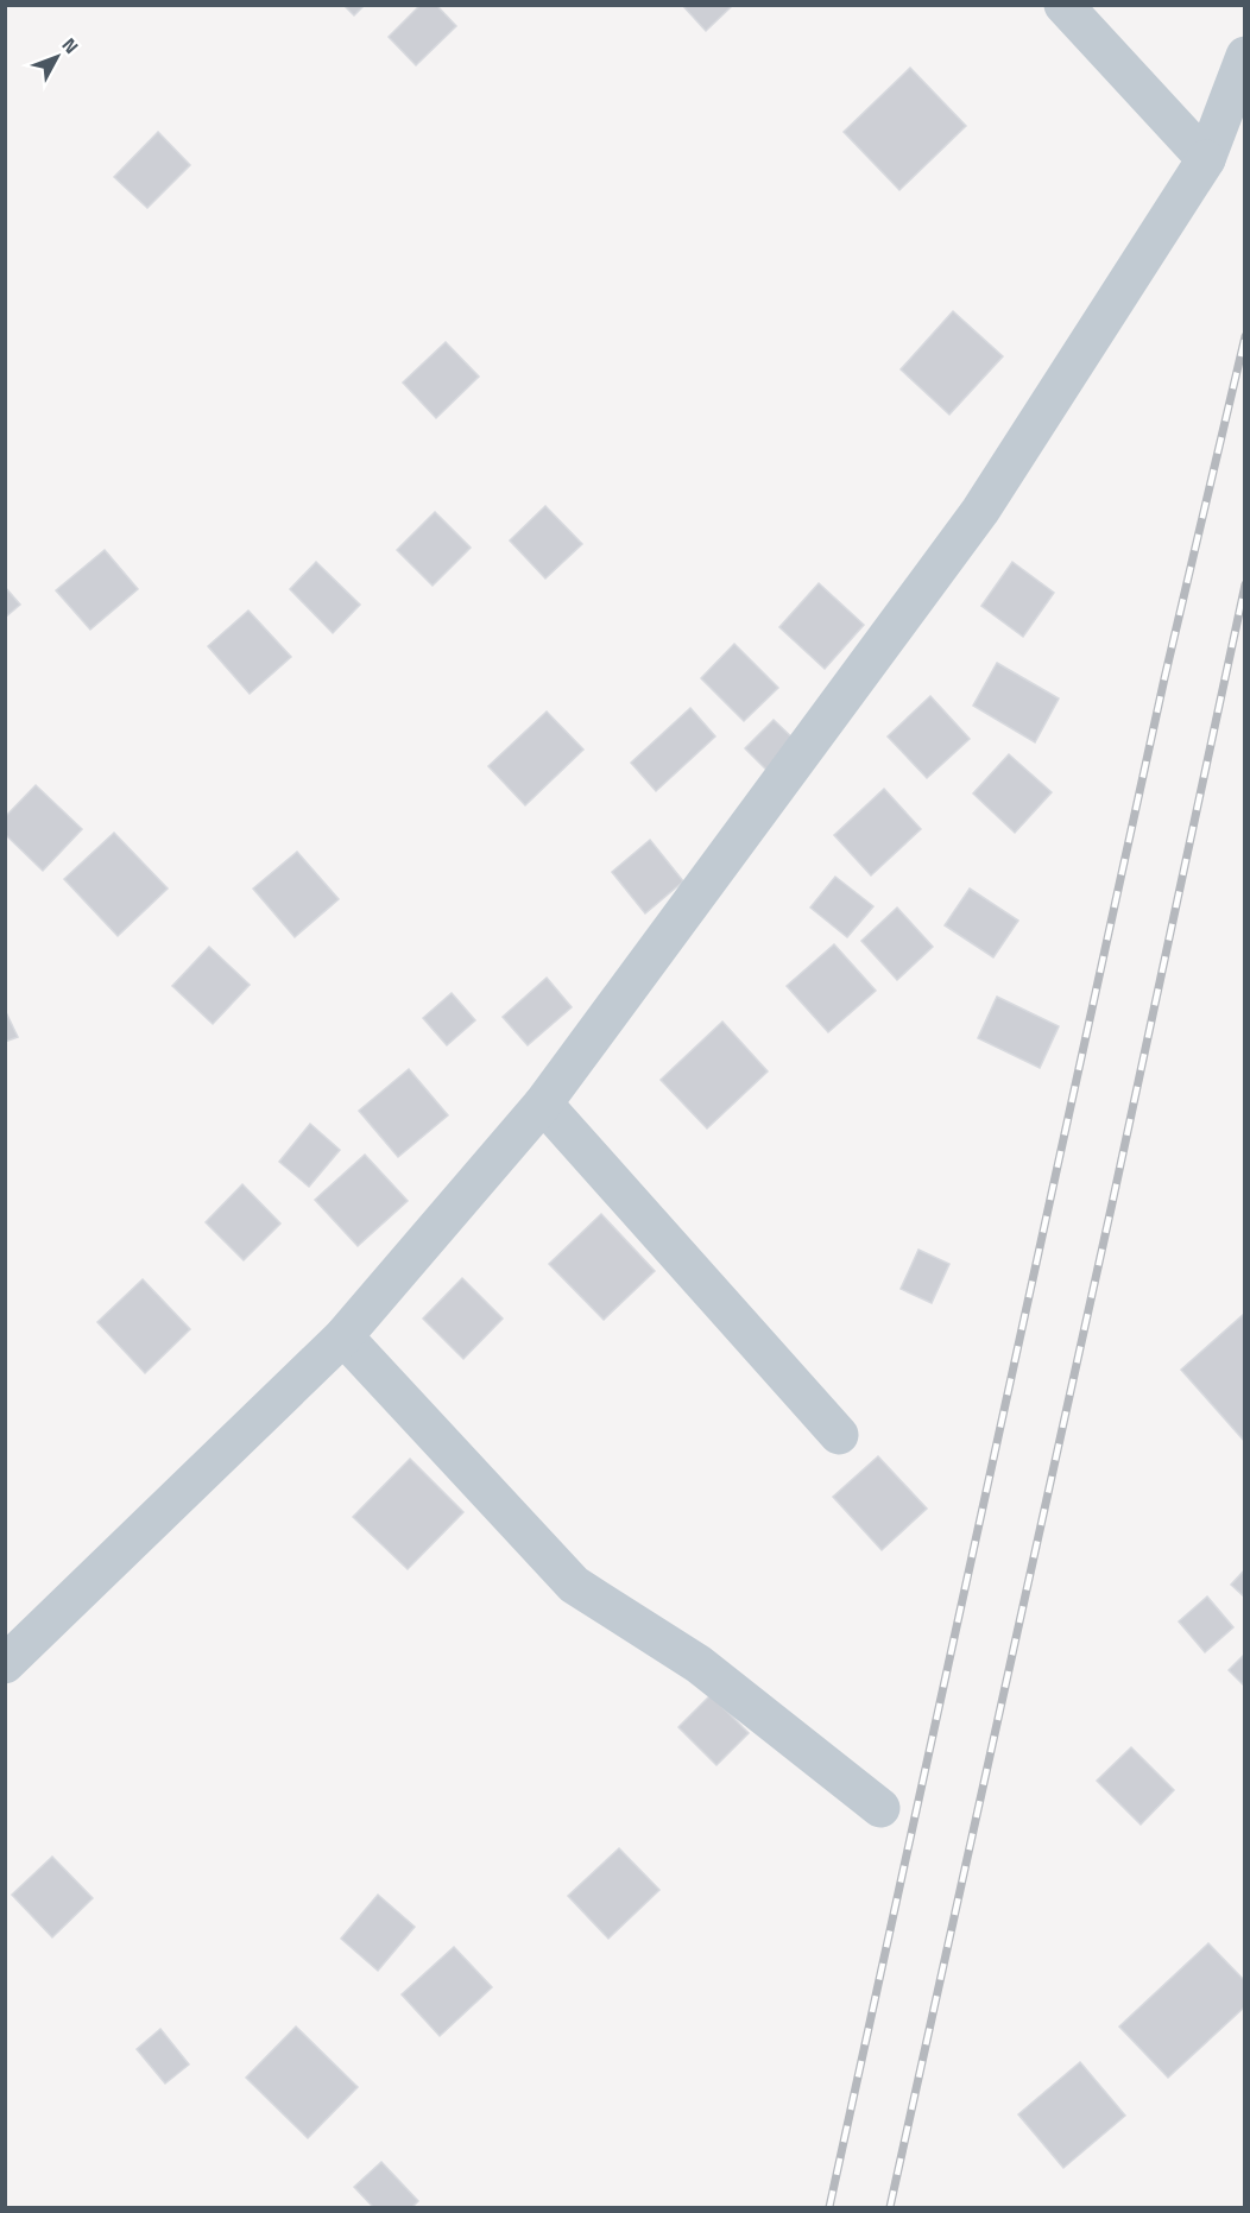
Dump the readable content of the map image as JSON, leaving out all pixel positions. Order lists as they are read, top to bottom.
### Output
{
  "north": "top right"
}
